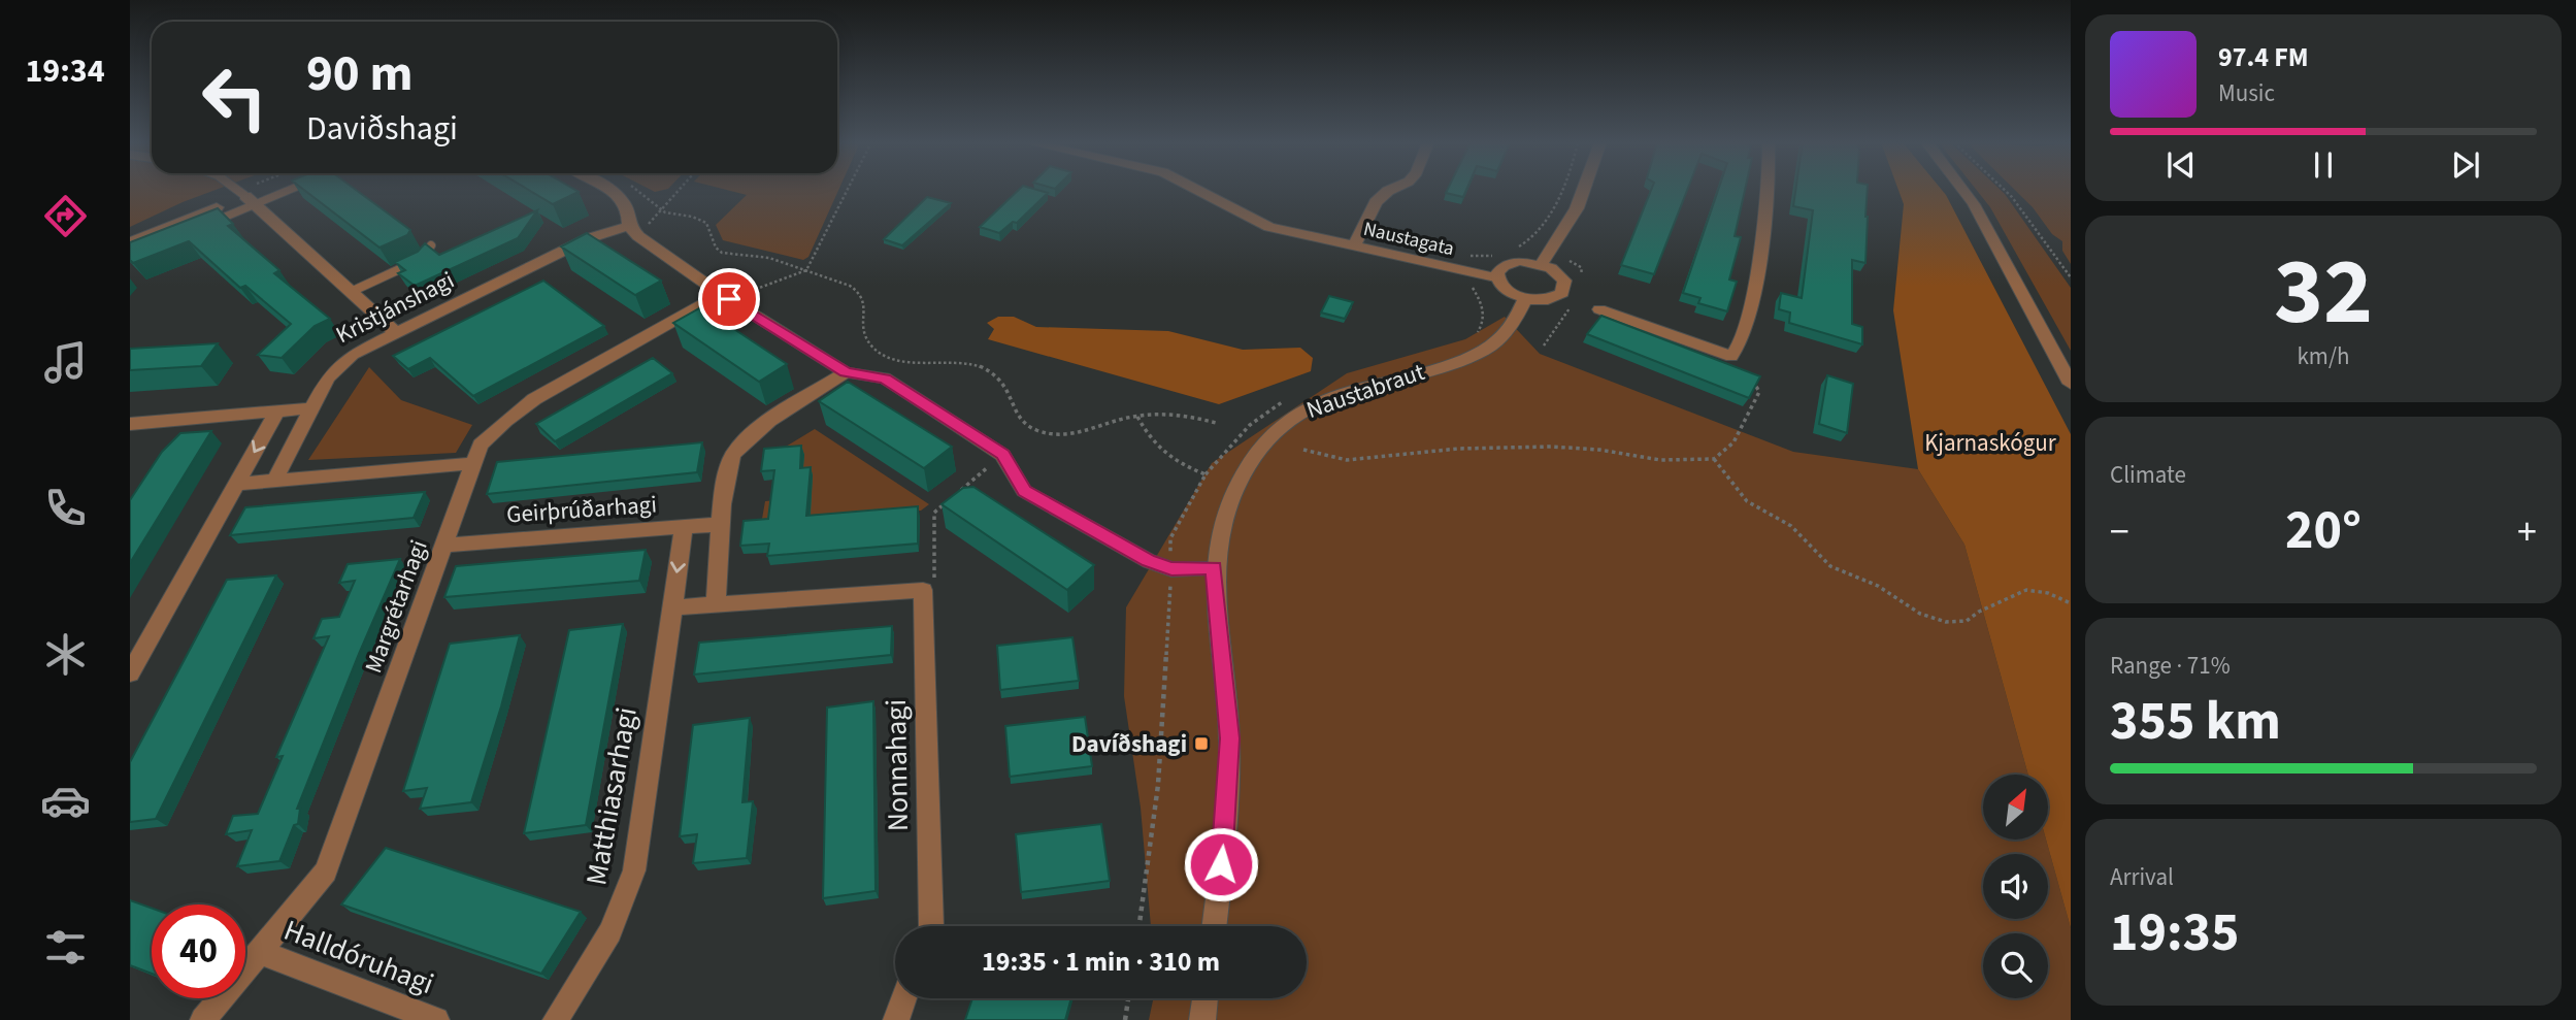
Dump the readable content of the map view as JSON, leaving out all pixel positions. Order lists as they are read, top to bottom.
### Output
{
  "streets": {
    "street": [
      "Naustagata",
      "Kristjánshagi",
      "Naustabraut",
      "Geirþrúðarhagi",
      "Margrétarhagi",
      "Nonnahagi",
      "Matthiasarhagi",
      "Halldóruhagi"
    ]
  },
  "crossings": [
    ["Geirþrúðarhagi", "Margrétarhagi"],
    ["Geirþrúðarhagi", "Matthiasarhagi"],
    ["Margrétarhagi", "Halldóruhagi"]
  ],
  "parks": ["Kjarnaskógur"],
  "places": {
    "transit": ["Davíðshagi"]
  },
  "north": "top right",
  "page": {
    "tabs": "19:34",
    "turn": ["90 m", "Daviðshagi"],
    "song": ["97.4 FM", "Music"],
    "tile": [
      ["32", "km/h"],
      "Climate",
      ["Range · 71%", "355 km"],
      ["Arrival", "19:35"]
    ],
    "heat": ["−", "20°", "+"],
    "limit": "40",
    "trip": "19:35 · 1 min · 310 m"
  }
}
